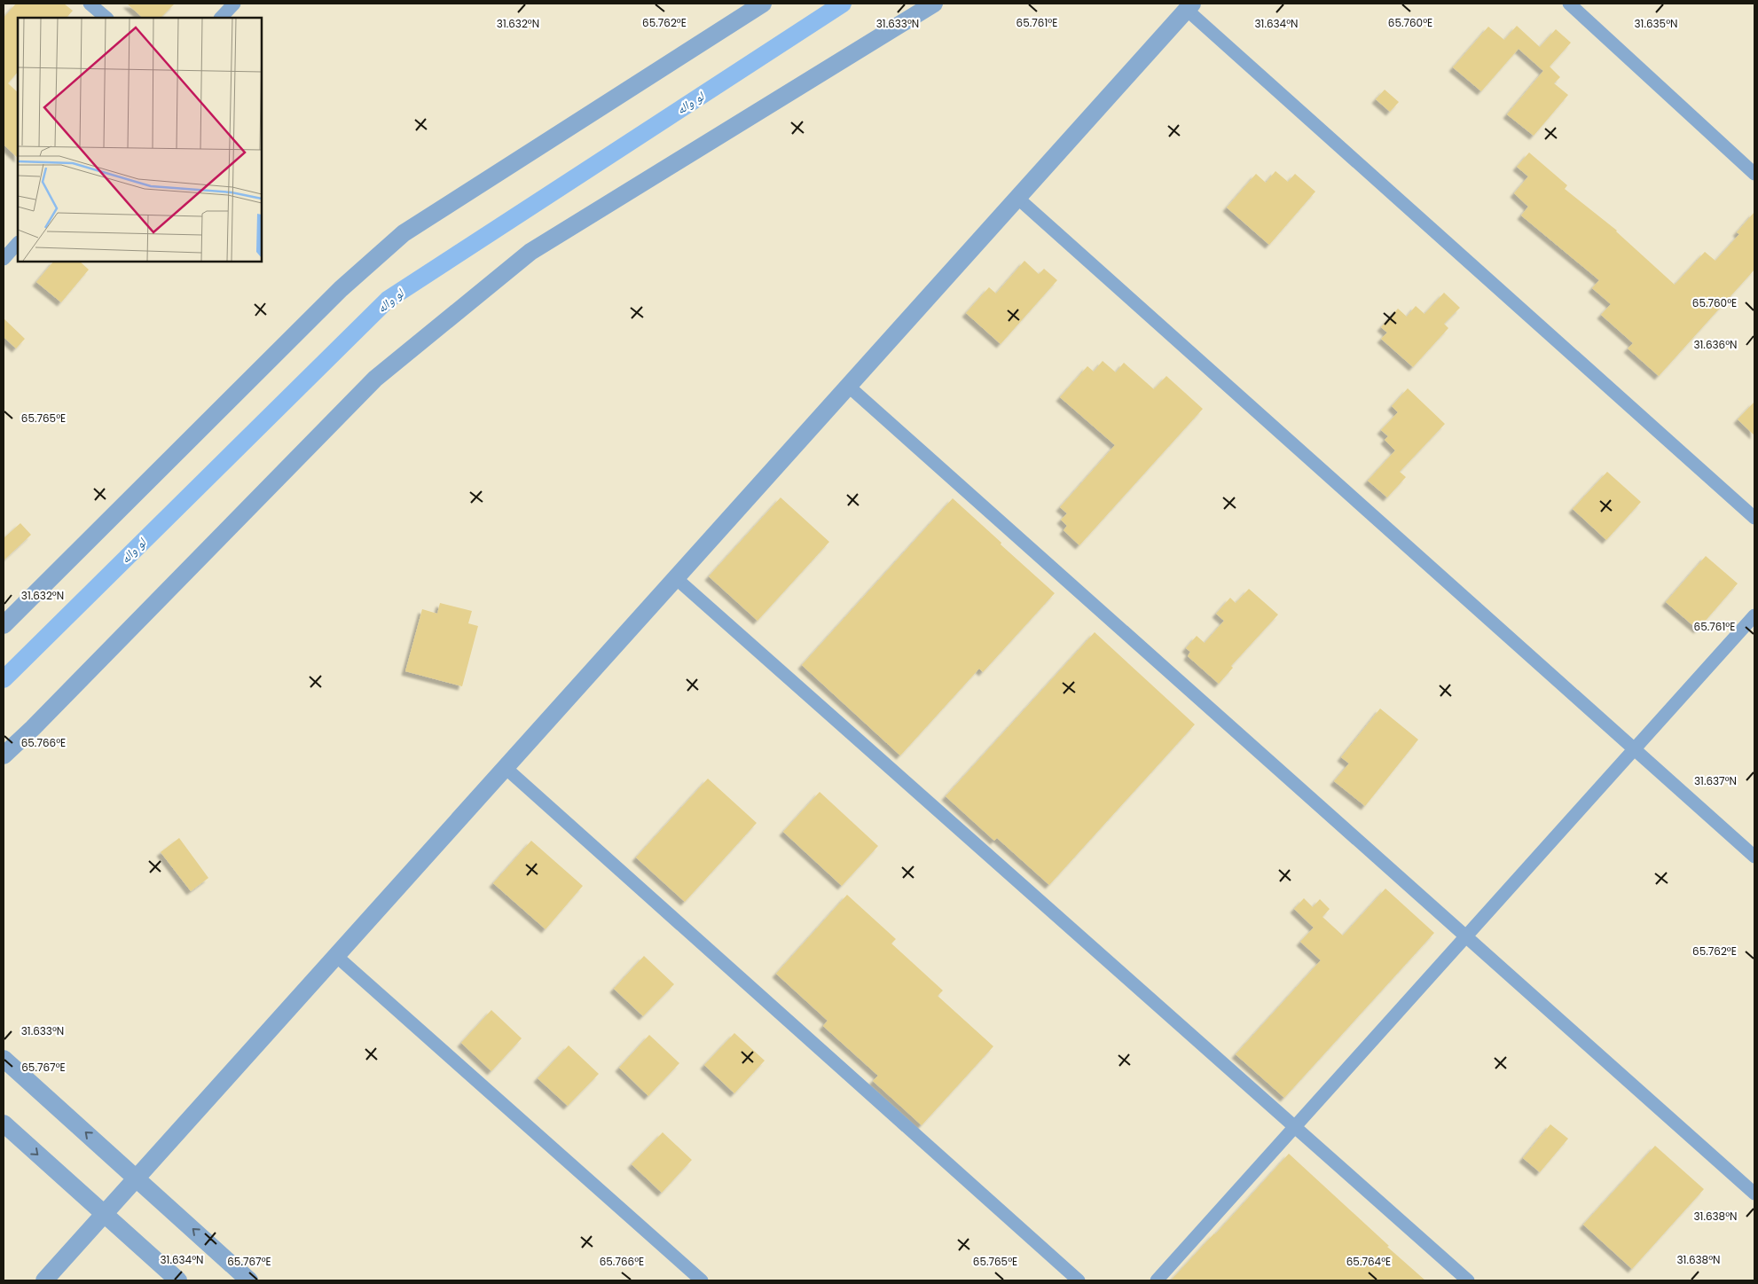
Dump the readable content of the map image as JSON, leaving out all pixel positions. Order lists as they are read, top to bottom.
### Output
{
  "water": ["لو واله"],
  "coordinates": [
    "65.762°E",
    "65.761°E",
    "65.760°E",
    "31.633°N",
    "31.632°N",
    "31.634°N",
    "31.635°N",
    "31.636°N",
    "65.765°E",
    "65.766°E",
    "31.637°N",
    "65.767°E",
    "31.638°N",
    "65.764°E"
  ]
}
